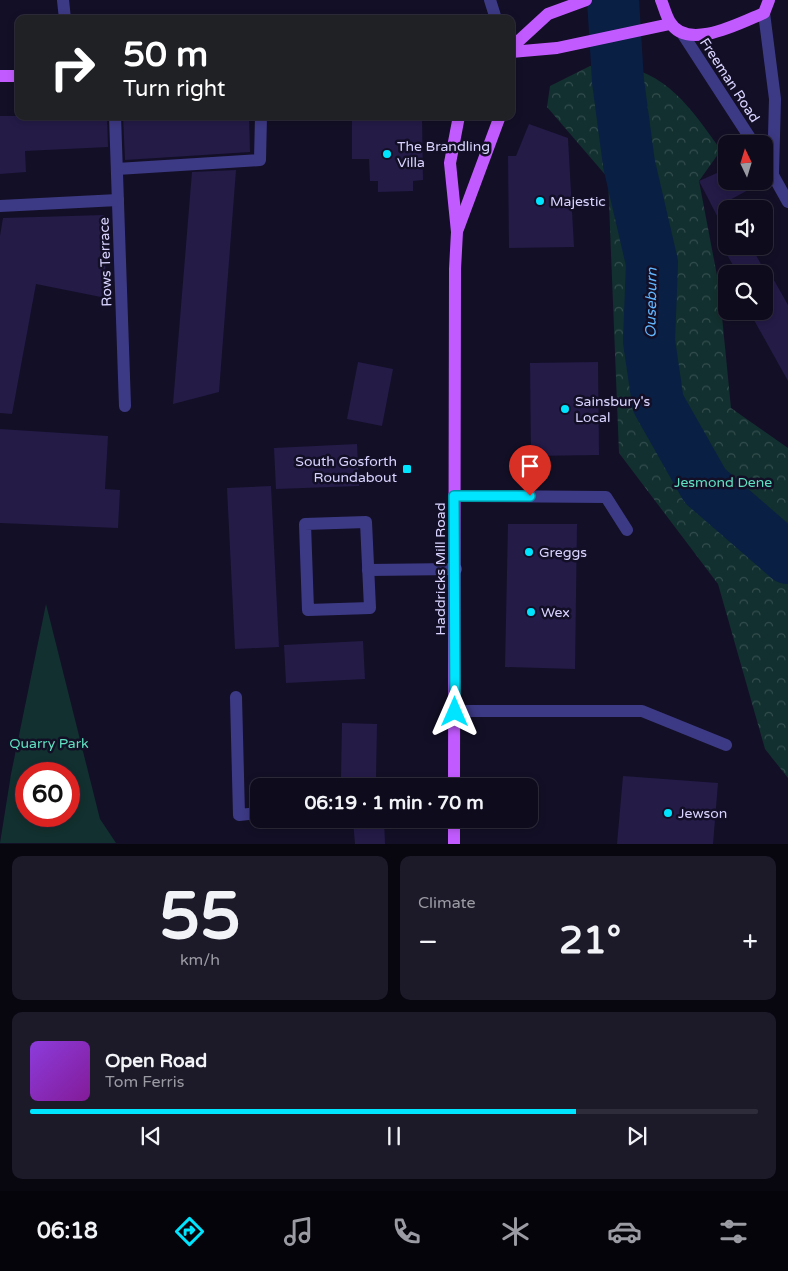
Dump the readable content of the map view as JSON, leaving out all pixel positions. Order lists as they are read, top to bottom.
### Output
{
  "streets": {
    "main road": ["Haddricks Mill Road"],
    "street": ["Freeman Road", "Rows Terrace"]
  },
  "water": ["Ouseburn"],
  "parks": ["Jesmond Dene", "Quarry Park"],
  "places": {
    "other": [
      "The Brandling Villa",
      "Majestic",
      "Sainsbury's Local",
      "Greggs",
      "Wex",
      "Jewson"
    ],
    "transit": ["South Gosforth Roundabout"]
  },
  "north": "top",
  "page": {
    "turn": ["50 m", "Turn right"],
    "limit": "60",
    "trip": "06:19 · 1 min · 70 m",
    "tile": [
      ["55", "km/h"],
      "Climate"
    ],
    "heat": ["−", "21°", "+"],
    "song": ["Open Road", "Tom Ferris"],
    "tabs": "06:18"
  }
}
